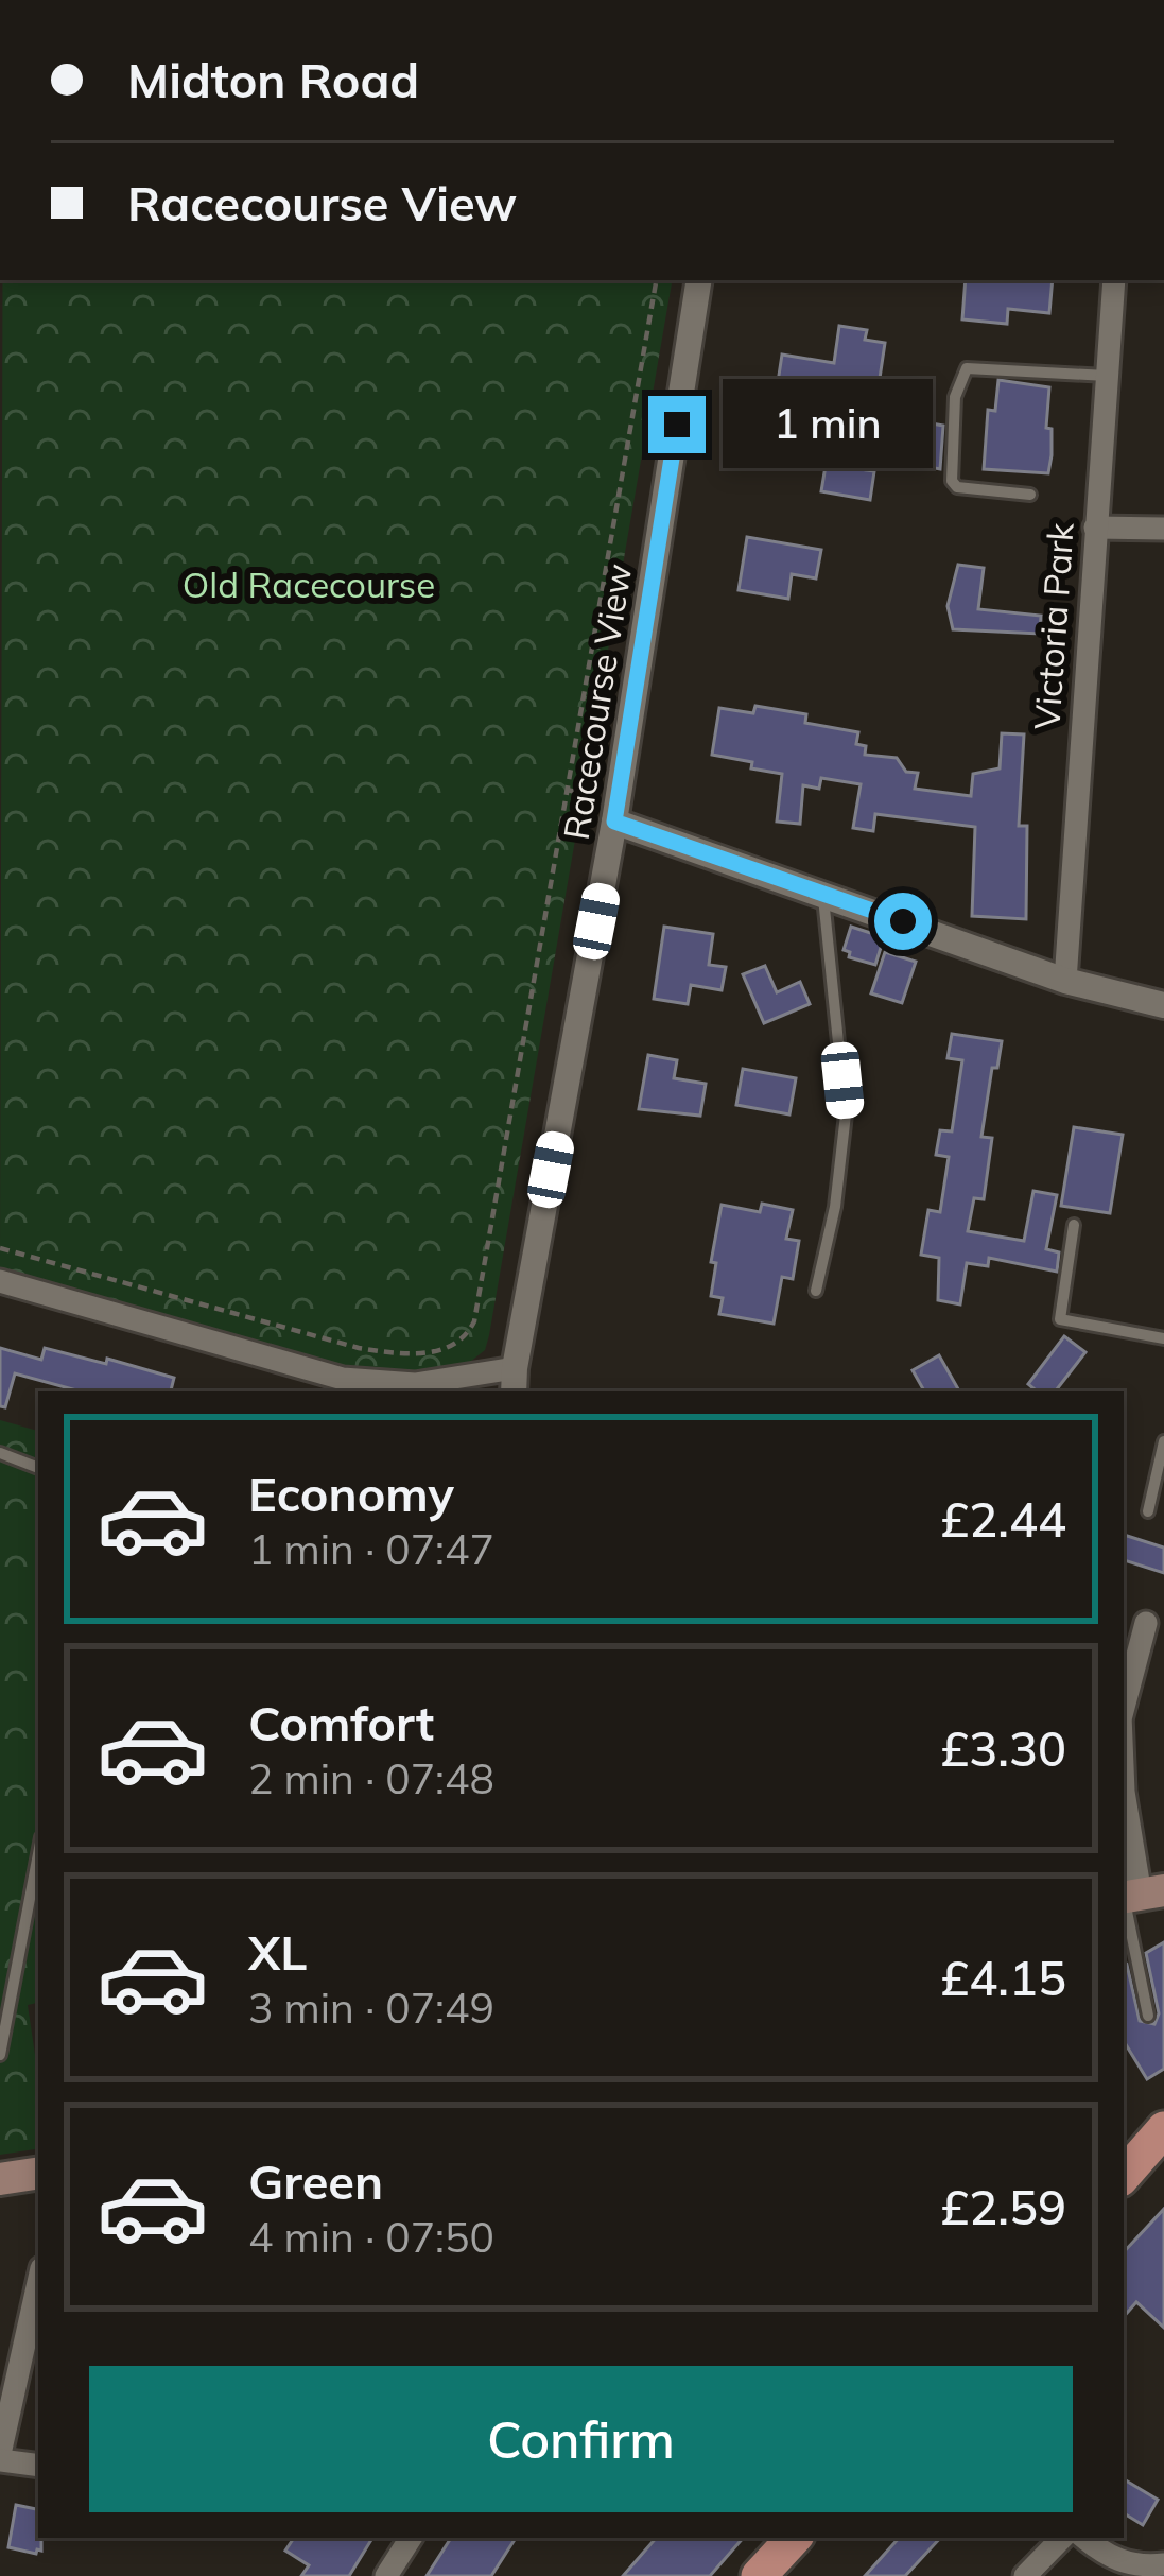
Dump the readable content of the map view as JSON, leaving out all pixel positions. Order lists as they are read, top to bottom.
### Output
{
  "streets": {
    "street": ["Victoria Park", "Racecourse View"]
  },
  "parks": ["Old Racecourse"],
  "page": {
    "banner": ["Midton Road", "Racecourse View"],
    "bubble": "1 min",
    "list": [
      {
        "name": "Economy",
        "note": "1 min · 07:47",
        "value": "£2.44"
      },
      {
        "name": "Comfort",
        "note": "2 min · 07:48",
        "value": "£3.30"
      },
      {
        "name": "XL",
        "note": "3 min · 07:49",
        "value": "£4.15"
      },
      {
        "name": "Green",
        "note": "4 min · 07:50",
        "value": "£2.59"
      }
    ],
    "buttons": "Confirm"
  }
}
